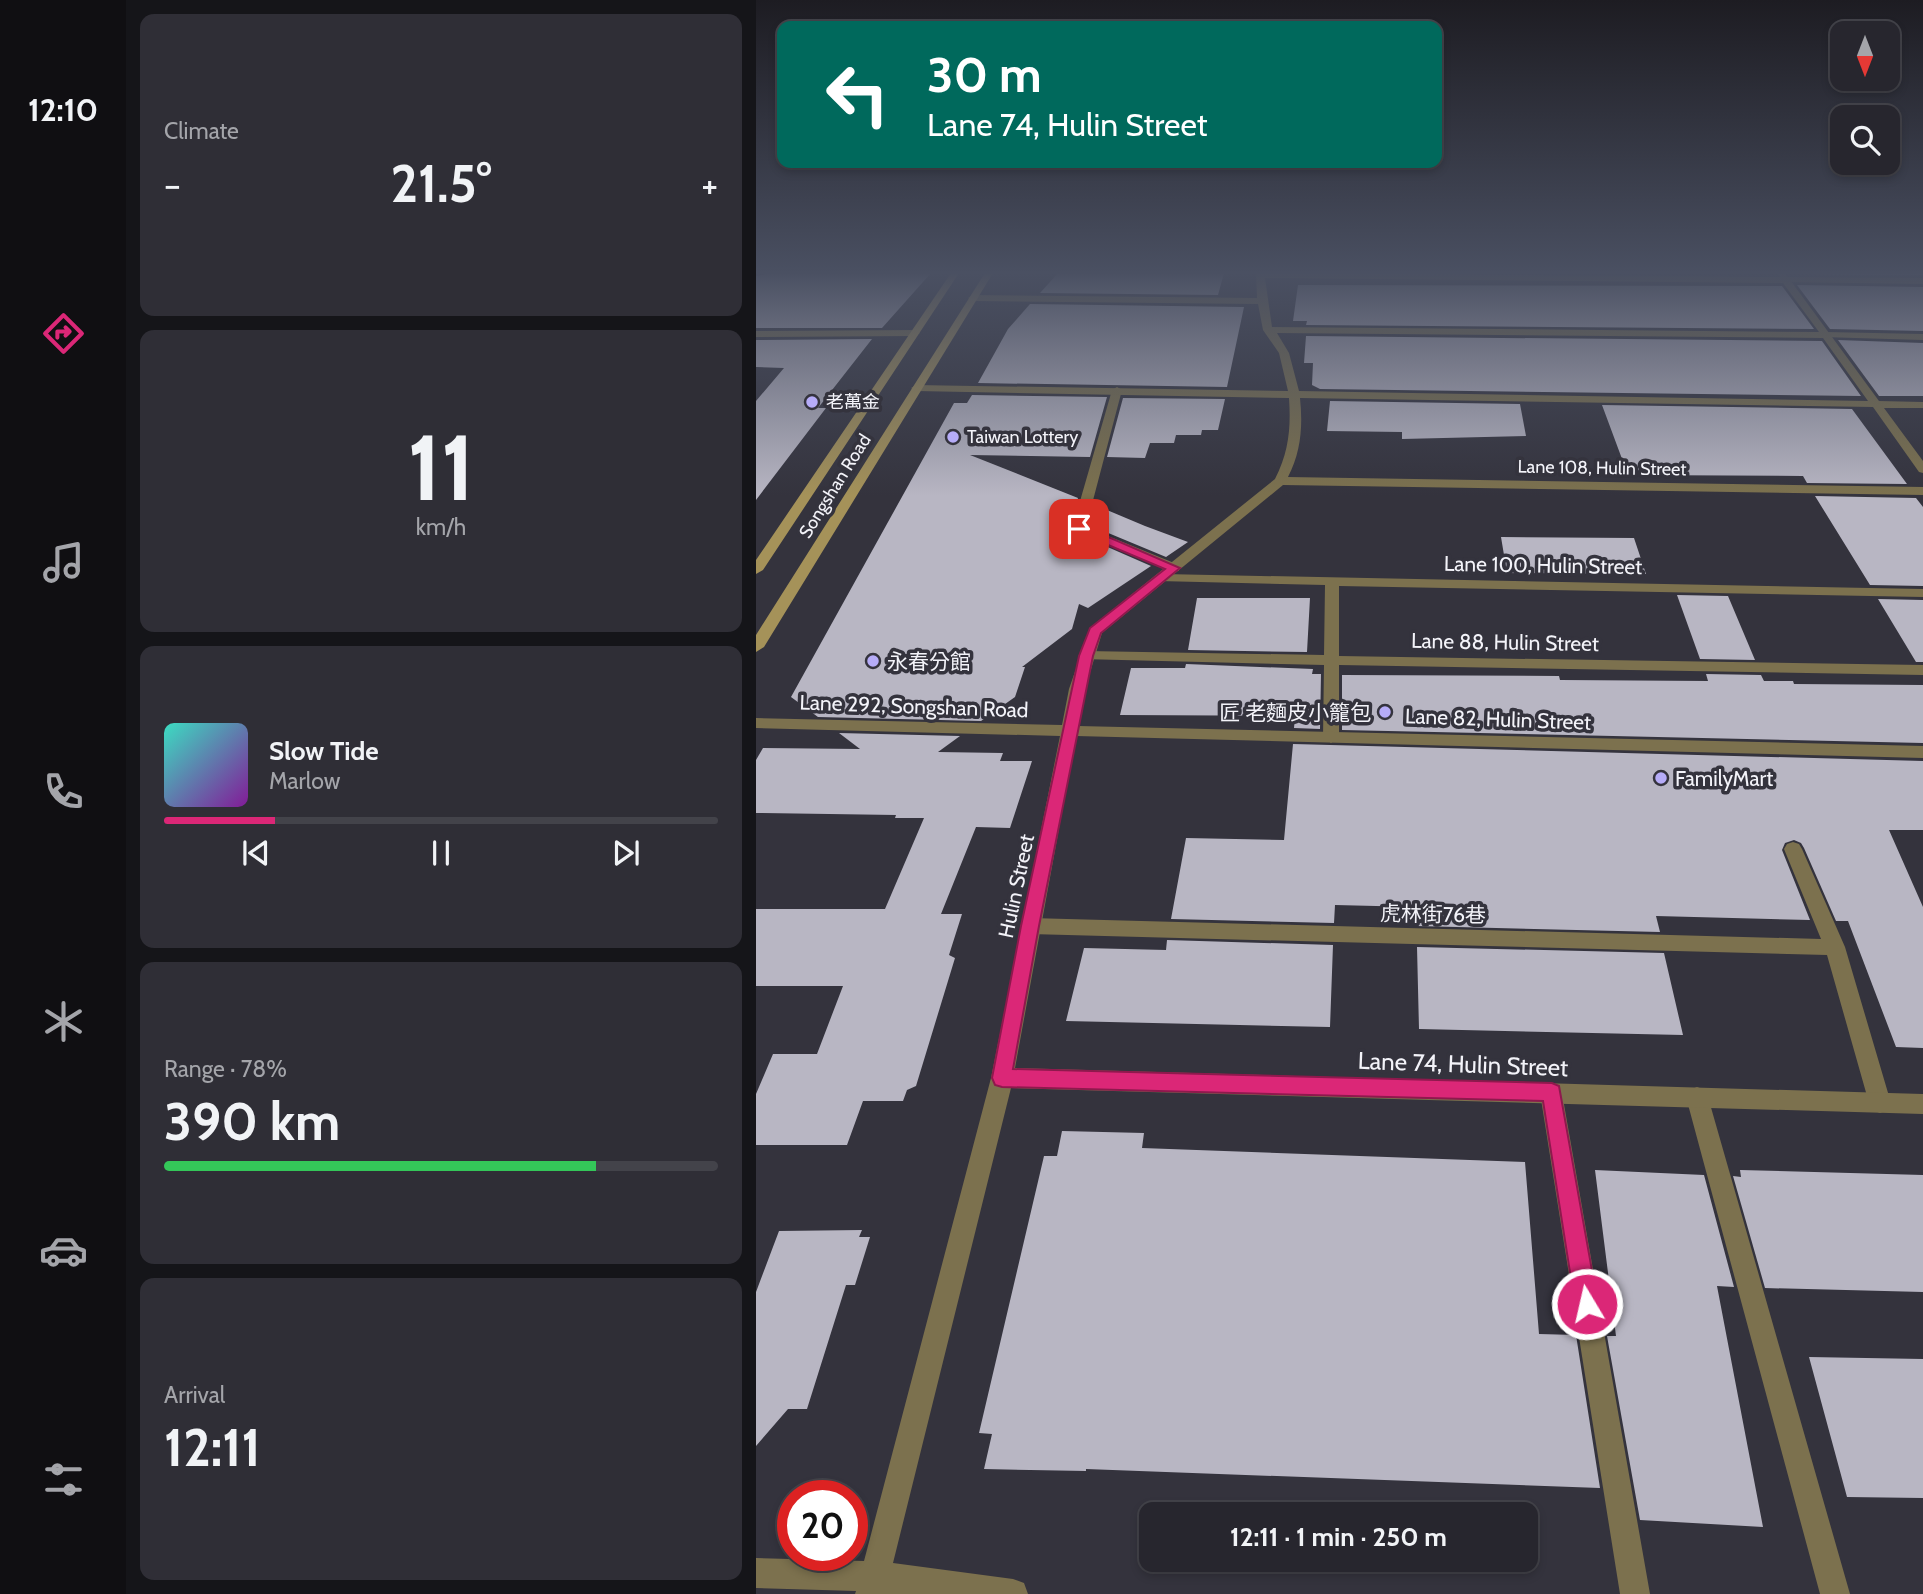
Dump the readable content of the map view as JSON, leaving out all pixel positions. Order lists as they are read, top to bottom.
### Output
{
  "streets": {
    "main road": ["Songshan Road"],
    "street": [
      "Lane 108, Hulin Street",
      "Lane 100, Hulin Street",
      "Lane 88, Hulin Street",
      "Lane 292, Songshan Road",
      "Lane 82, Hulin Street",
      "Hulin Street",
      "虎林街76巷",
      "Lane 74, Hulin Street"
    ]
  },
  "crossings": [
    ["Lane 108, Hulin Street", "Hulin Street"],
    ["Lane 100, Hulin Street", "Hulin Street"],
    ["Lane 88, Hulin Street", "Hulin Street"],
    ["Lane 292, Songshan Road", "Lane 82, Hulin Street"],
    ["Lane 292, Songshan Road", "Hulin Street"],
    ["Lane 82, Hulin Street", "Hulin Street"],
    ["Hulin Street", "虎林街76巷"],
    ["Hulin Street", "Lane 74, Hulin Street"]
  ],
  "places": [
    "老萬金",
    "Taiwan Lottery",
    "永春分館",
    "匠 老麵皮小籠包",
    "FamilyMart"
  ],
  "north": "bottom",
  "page": {
    "tabs": "12:10",
    "tile": [
      "Climate",
      ["11", "km/h"],
      ["Range · 78%", "390 km"],
      ["Arrival", "12:11"]
    ],
    "turn": ["30 m", "Lane 74, Hulin Street"],
    "heat": ["−", "21.5°", "+"],
    "song": ["Slow Tide", "Marlow"],
    "limit": "20",
    "trip": "12:11 · 1 min · 250 m"
  }
}
